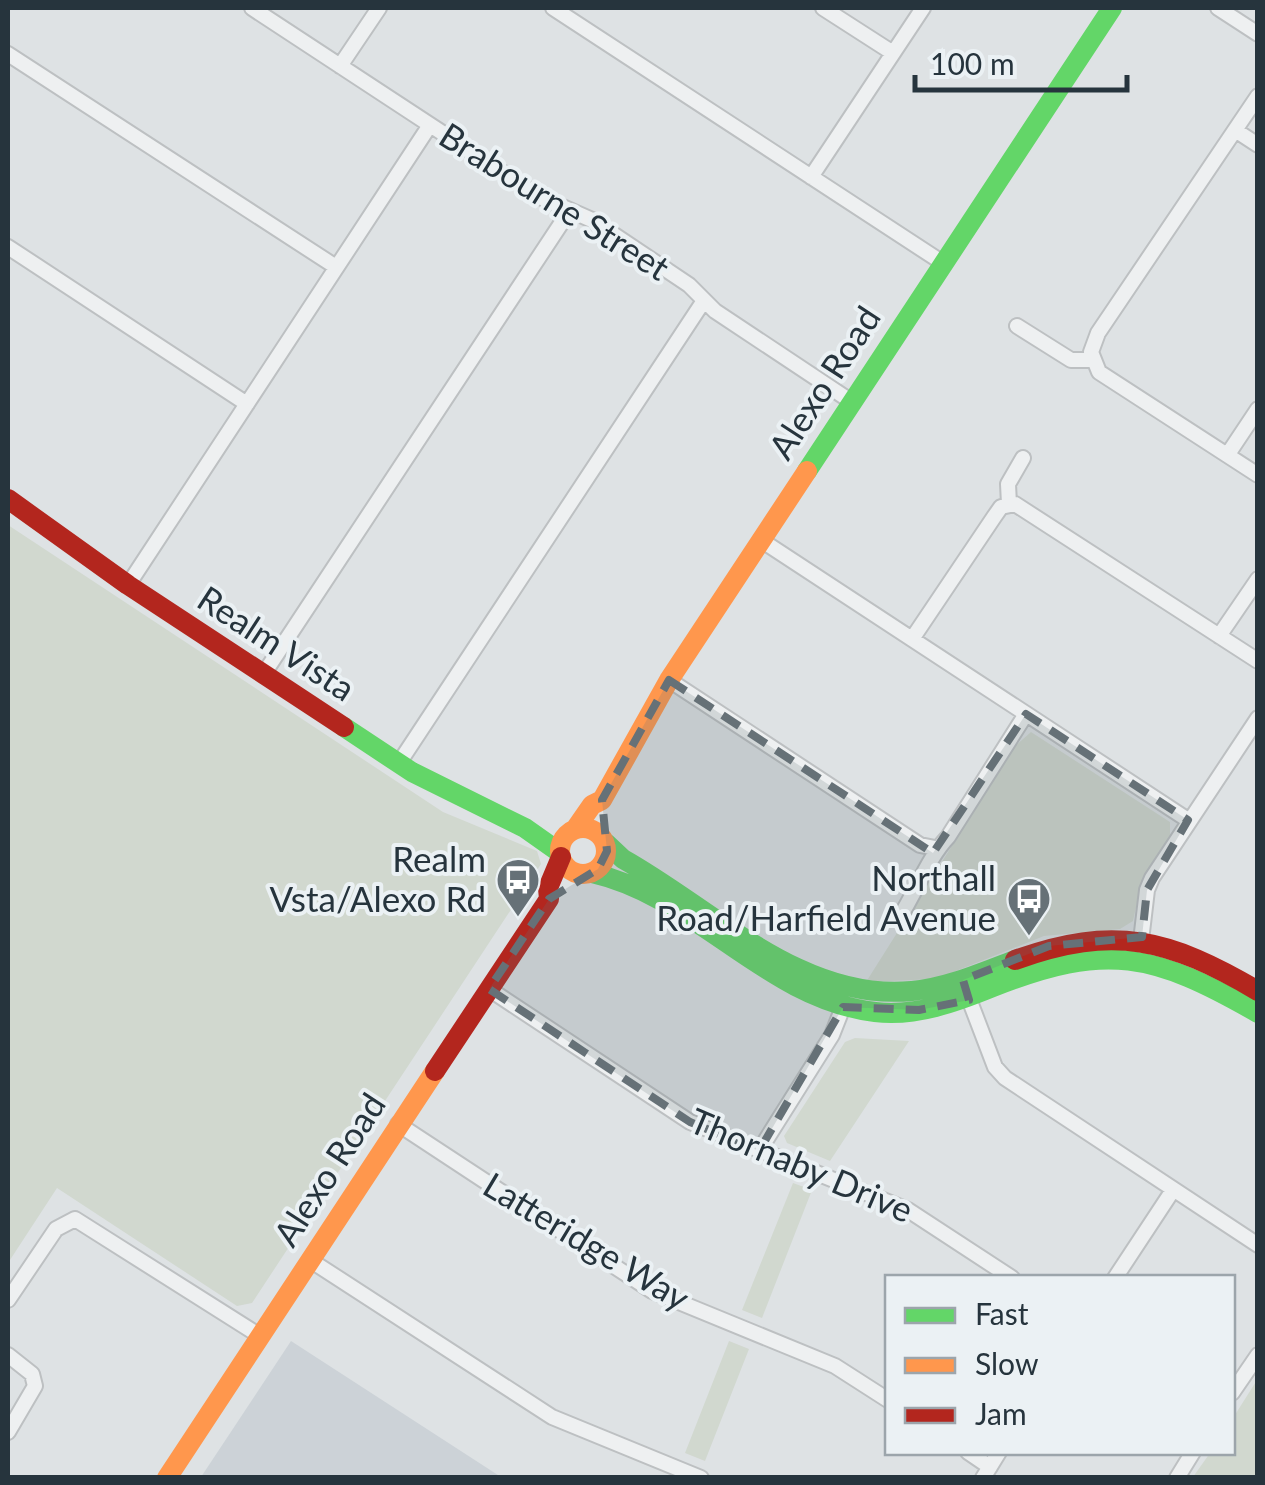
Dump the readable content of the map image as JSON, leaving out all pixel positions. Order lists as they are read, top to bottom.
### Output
{
  "streets": {
    "street": [
      "Brabourne Street",
      "Alexo Road",
      "Realm Vista",
      "Thornaby Drive",
      "Latteridge Way"
    ]
  },
  "crossings": [
    ["Brabourne Street", "Alexo Road"],
    ["Alexo Road", "Realm Vista"],
    ["Alexo Road", "Thornaby Drive"],
    ["Alexo Road", "Latteridge Way"]
  ],
  "places": {
    "bus stop": ["Realm Vsta/Alexo Rd", "Northall Road/Harfield Avenue"]
  },
  "legend": ["Fast", "Slow", "Jam"],
  "scale_bar": "100 m"
}
